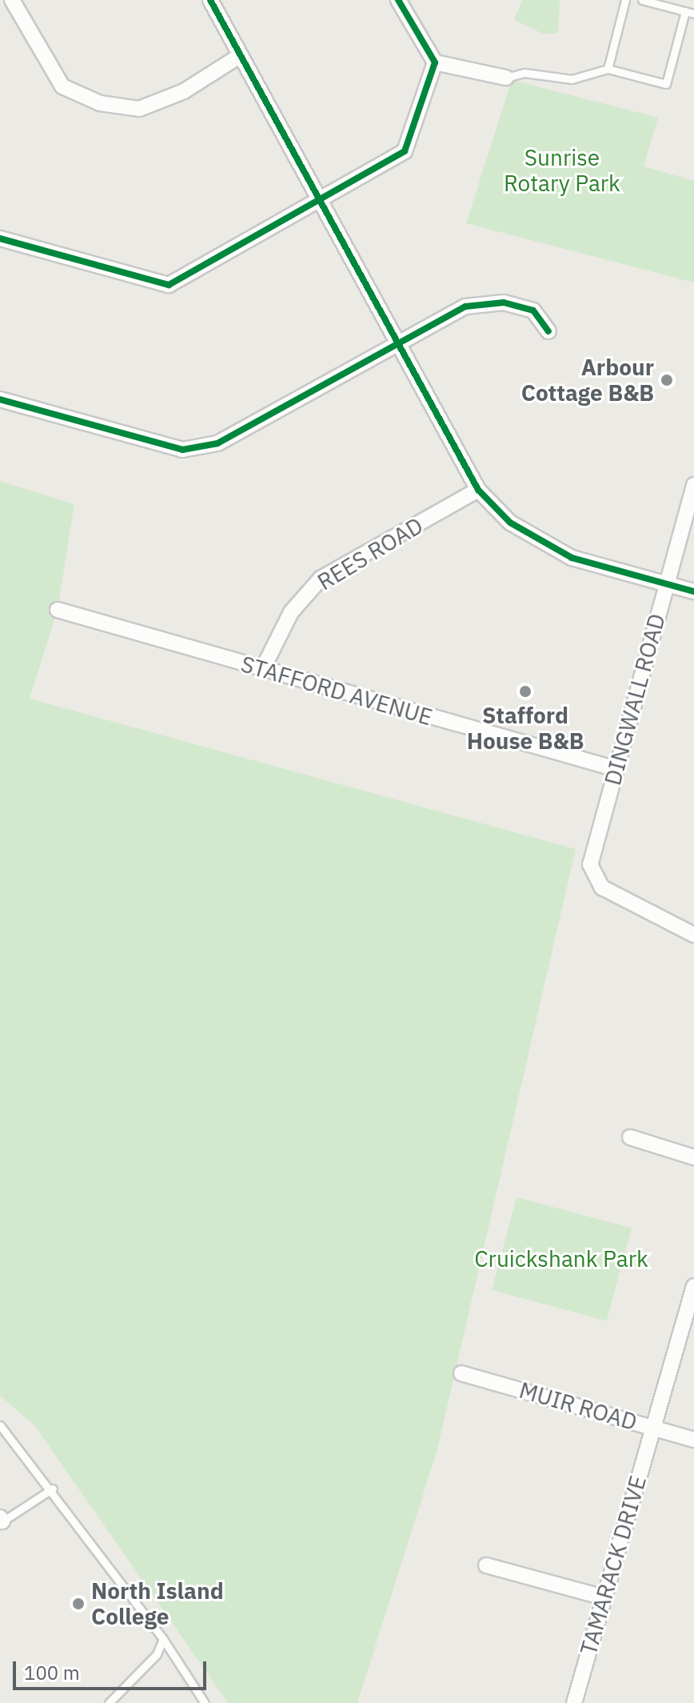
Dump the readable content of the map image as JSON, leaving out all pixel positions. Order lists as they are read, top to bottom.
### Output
{
  "streets": {
    "street": [
      "REES ROAD",
      "STAFFORD AVENUE",
      "DINGWALL ROAD",
      "MUIR ROAD",
      "TAMARACK DRIVE"
    ]
  },
  "crossings": [
    ["REES ROAD", "STAFFORD AVENUE"],
    ["STAFFORD AVENUE", "DINGWALL ROAD"],
    ["MUIR ROAD", "TAMARACK DRIVE"]
  ],
  "parks": ["Sunrise Rotary Park", "Cruickshank Park"],
  "places": ["Arbour Cottage B&B", "Stafford House B&B", "North Island College"],
  "scale_bar": "100 m"
}
